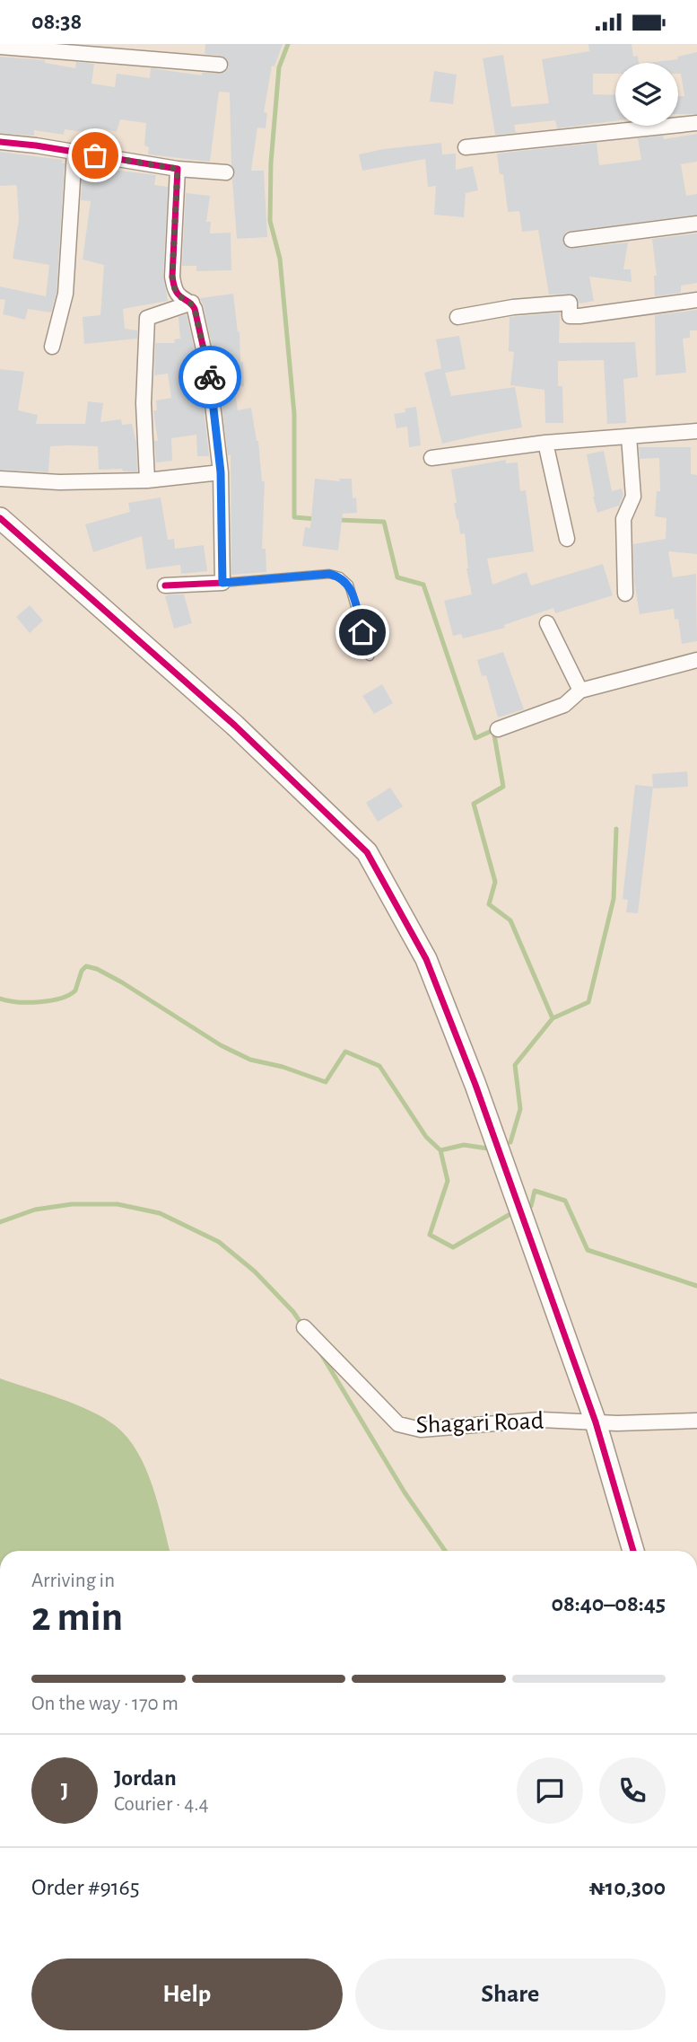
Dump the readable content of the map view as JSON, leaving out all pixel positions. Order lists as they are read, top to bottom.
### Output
{
  "streets": {
    "street": ["Shagari Road"]
  },
  "page": {
    "status": "08:38",
    "heading": ["2 min", "Arriving in", "08:40–08:45"],
    "panel": [
      "Jordan",
      "Courier · 4.4",
      "Order #9165",
      "₦10,300"
    ],
    "bar": "On the way · 170 m",
    "round": "J",
    "buttons": ["Help", "Share"]
  }
}
